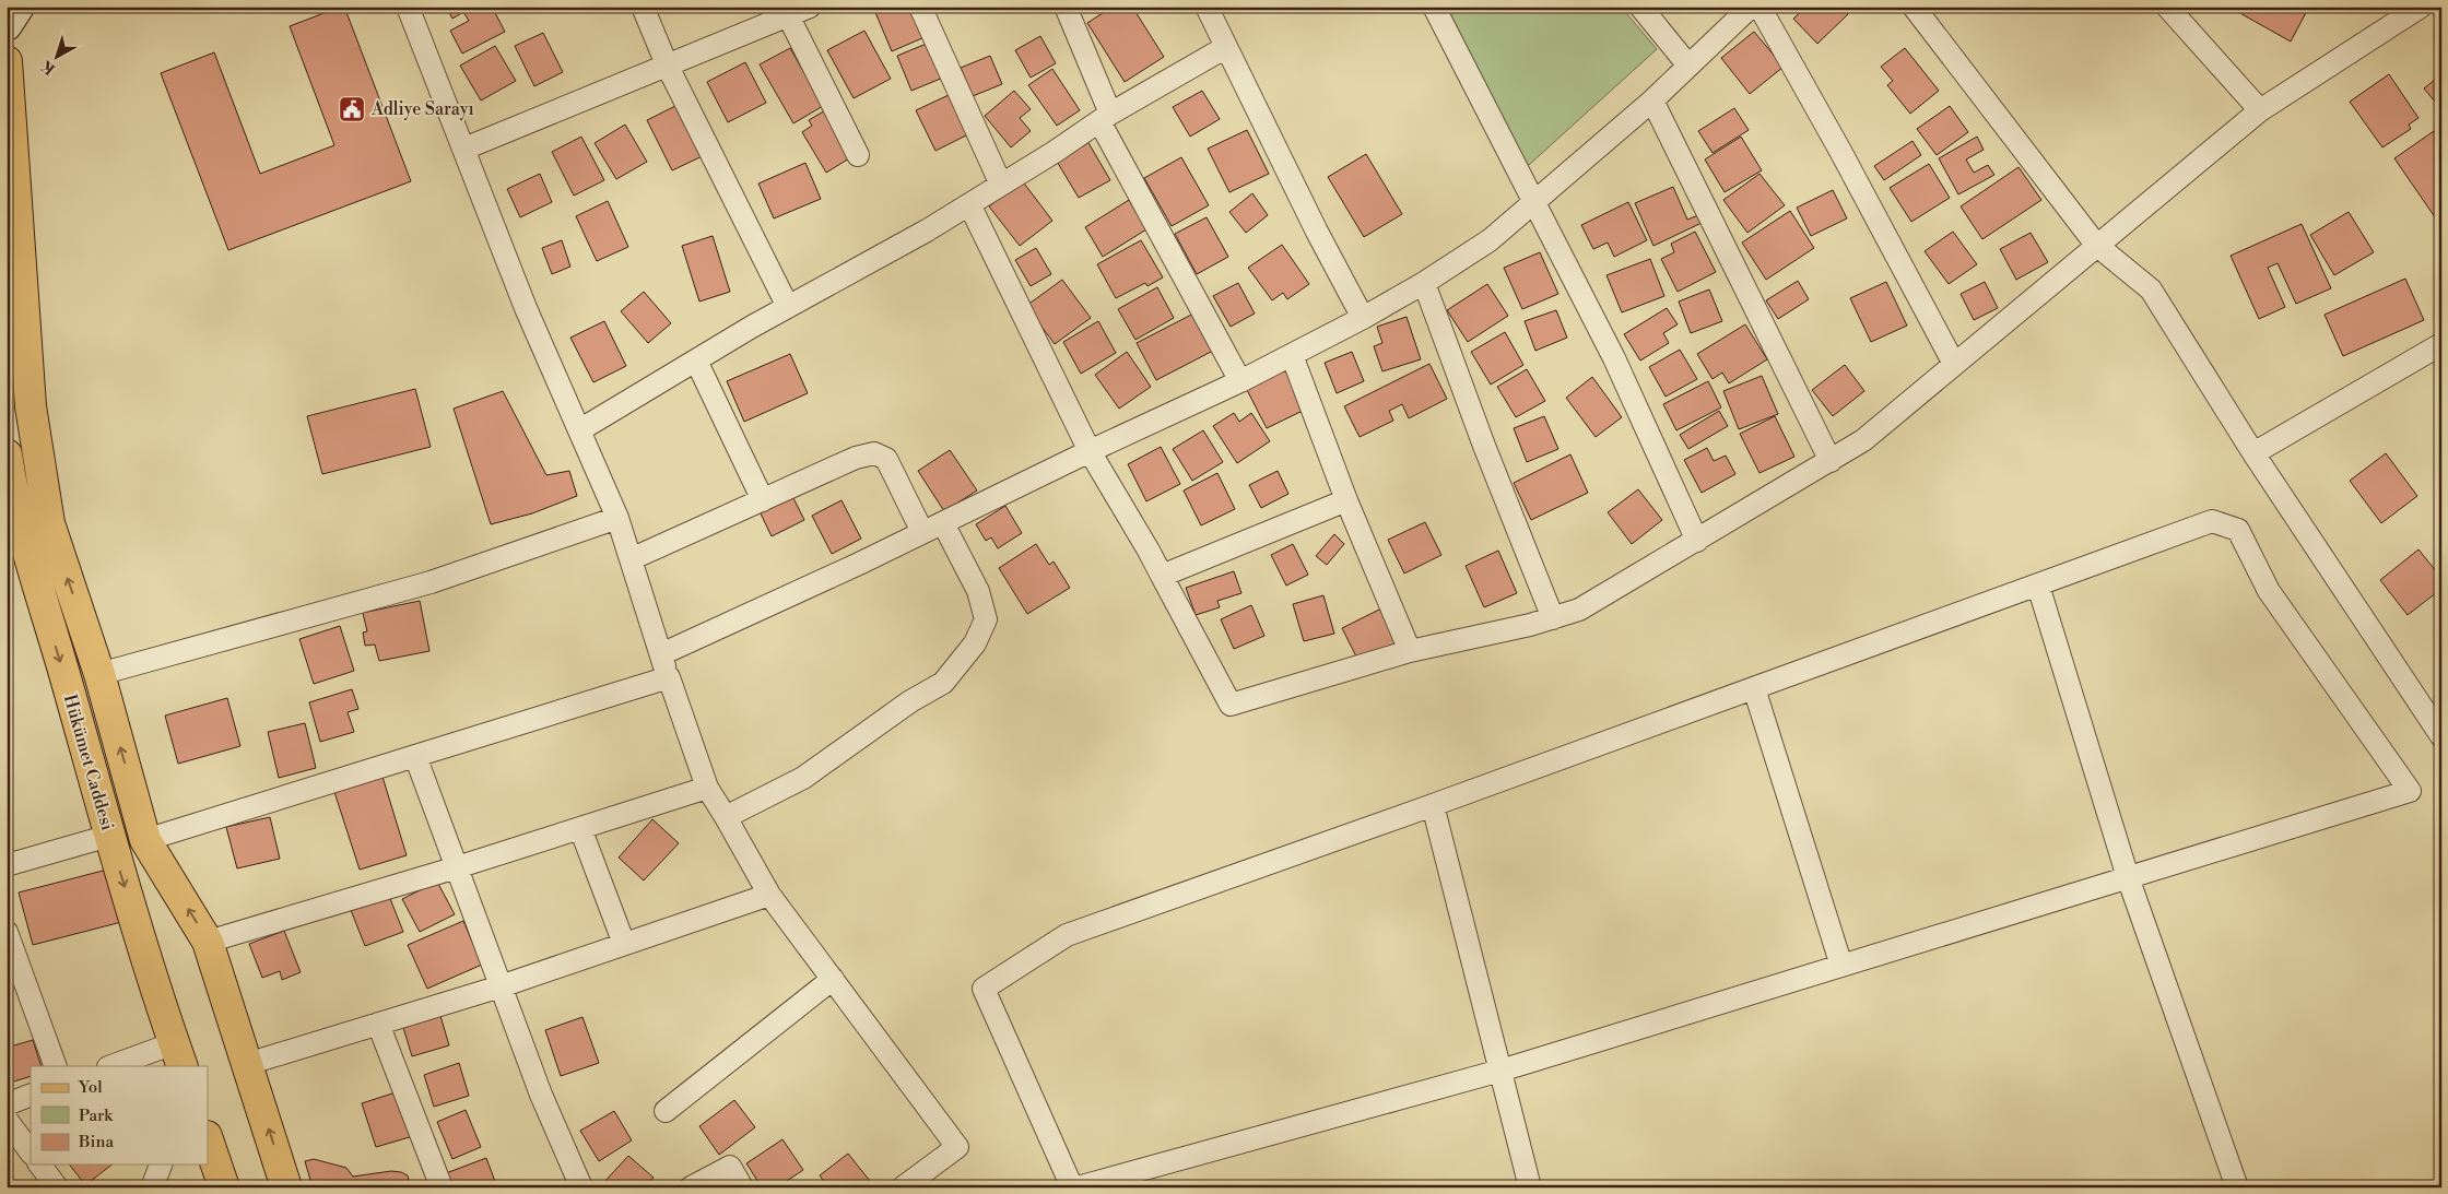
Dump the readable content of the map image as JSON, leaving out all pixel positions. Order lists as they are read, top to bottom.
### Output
{
  "streets": {
    "main road": ["Hükümet Caddesi"]
  },
  "places": {
    "public building": ["Adliye Sarayı"]
  },
  "legend": ["Yol", "Park", "Bina"],
  "north": "bottom left"
}
